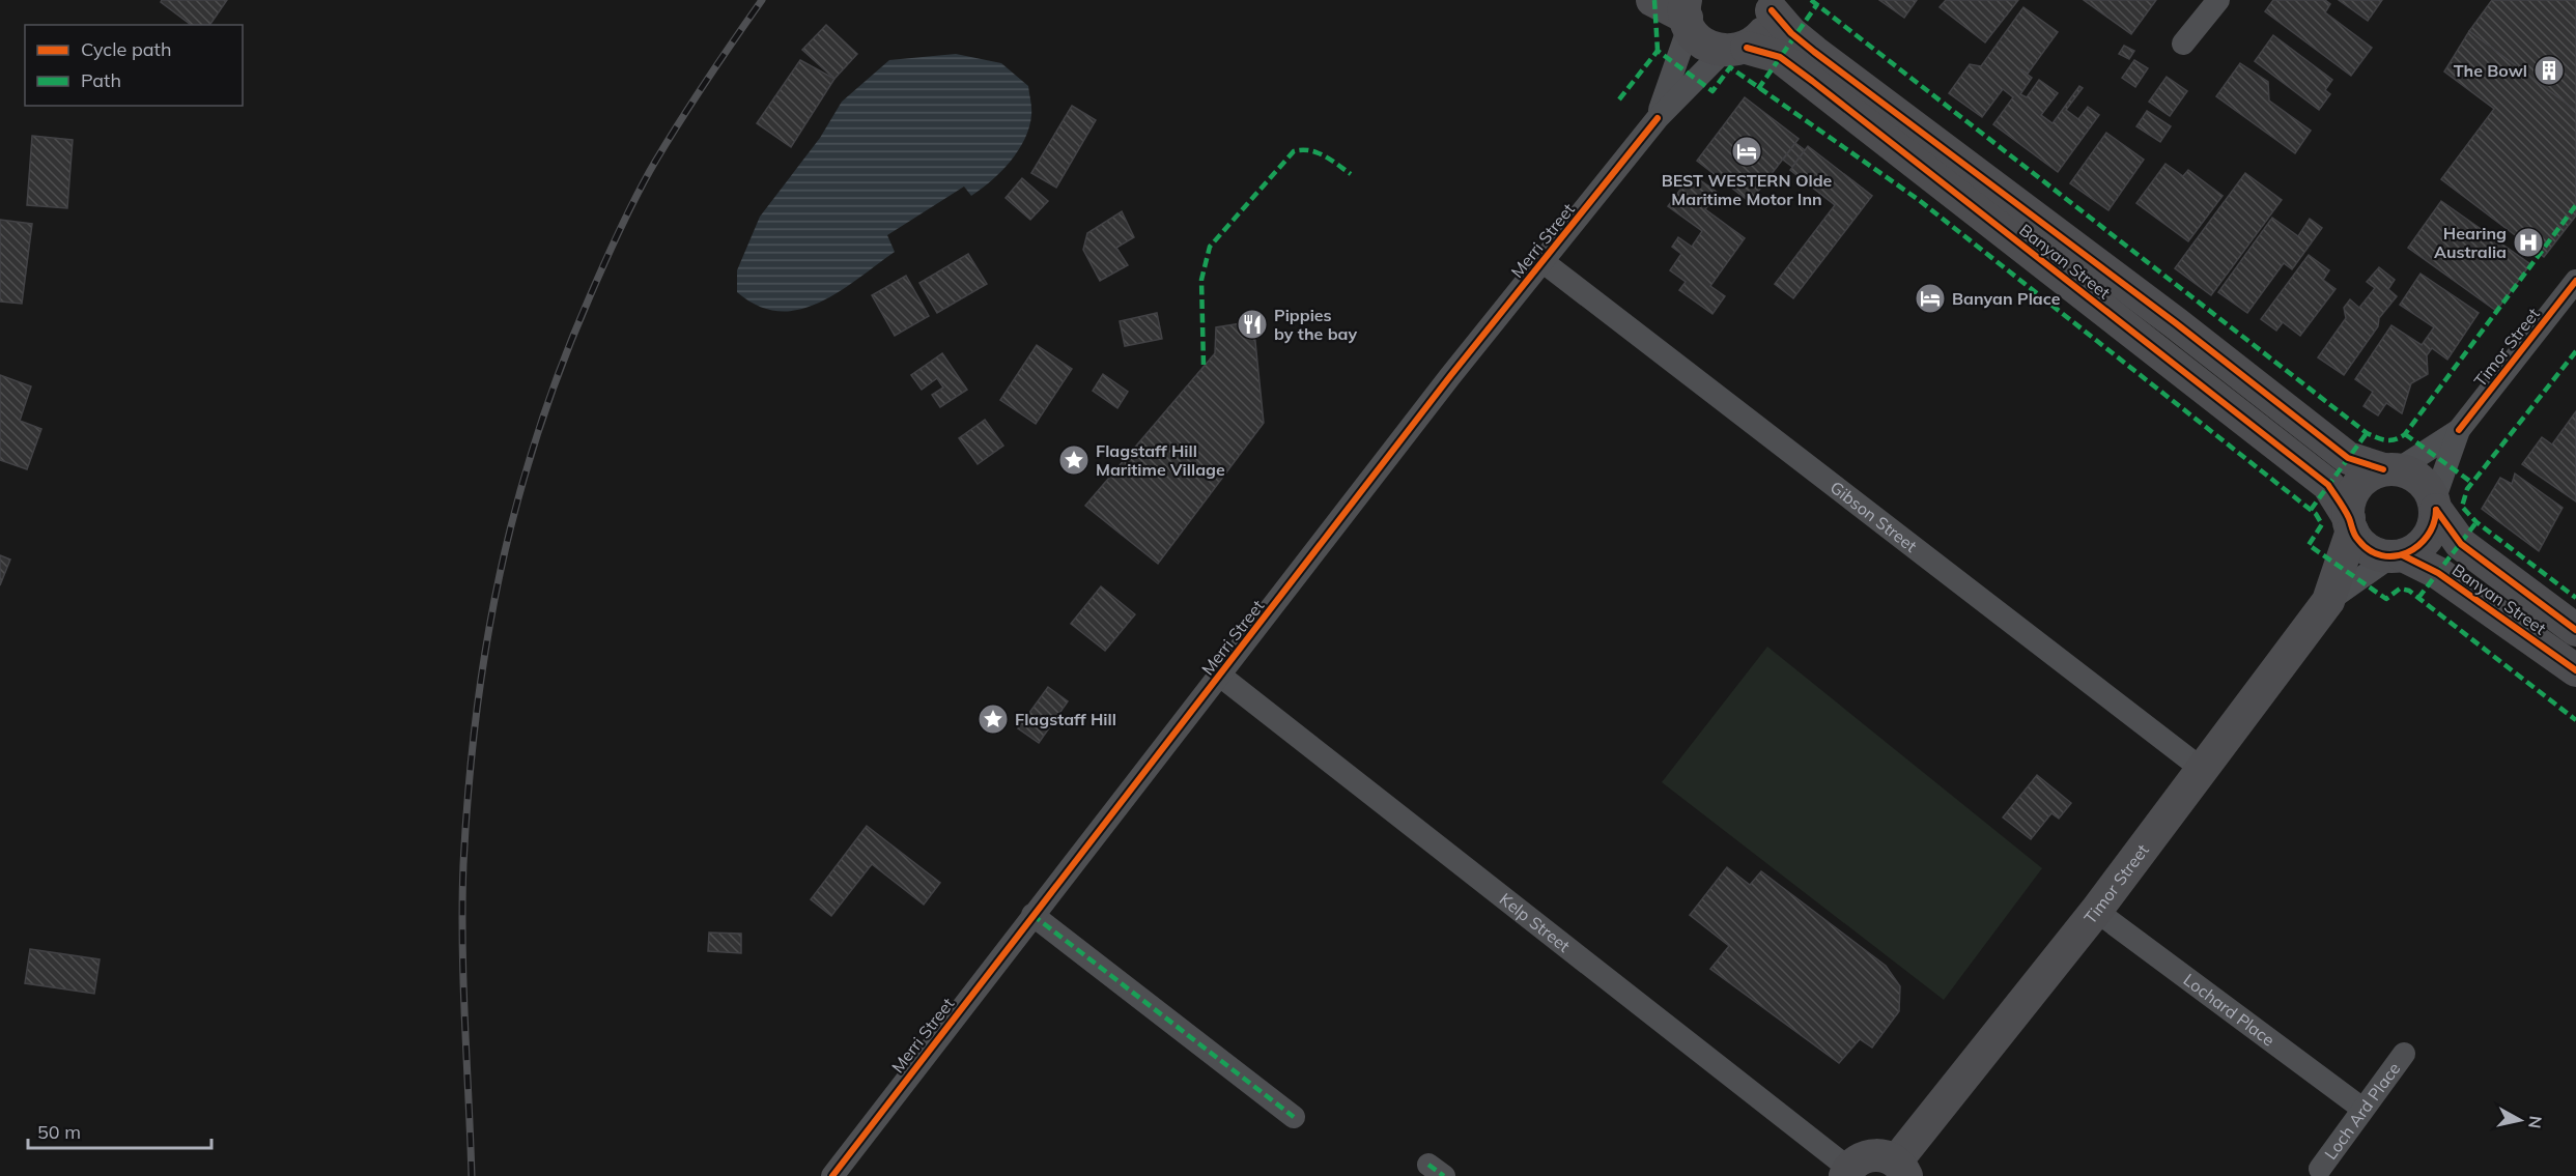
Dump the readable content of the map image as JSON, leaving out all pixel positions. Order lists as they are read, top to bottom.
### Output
{
  "streets": {
    "street": [
      "Merri Street",
      "Banyan Street",
      "Timor Street",
      "Gibson Street",
      "Kelp Street",
      "Lochard Place",
      "Loch Ard Place"
    ]
  },
  "crossings": [
    ["Merri Street", "Banyan Street"],
    ["Merri Street", "Gibson Street"],
    ["Merri Street", "Kelp Street"],
    ["Banyan Street", "Timor Street"],
    ["Timor Street", "Gibson Street"],
    ["Timor Street", "Lochard Place"],
    ["Lochard Place", "Loch Ard Place"]
  ],
  "places": {
    "building": ["The Bowl"],
    "hotel": ["BEST WESTERN Olde Maritime Motor Inn", "Banyan Place"],
    "hospital": ["Hearing Australia"],
    "restaurant": ["Pippies by the bay"],
    "place": ["Flagstaff Hill Maritime Village", "Flagstaff Hill"]
  },
  "legend": ["Cycle path", "Path"],
  "scale_bar": "50 m",
  "north": "right"
}
